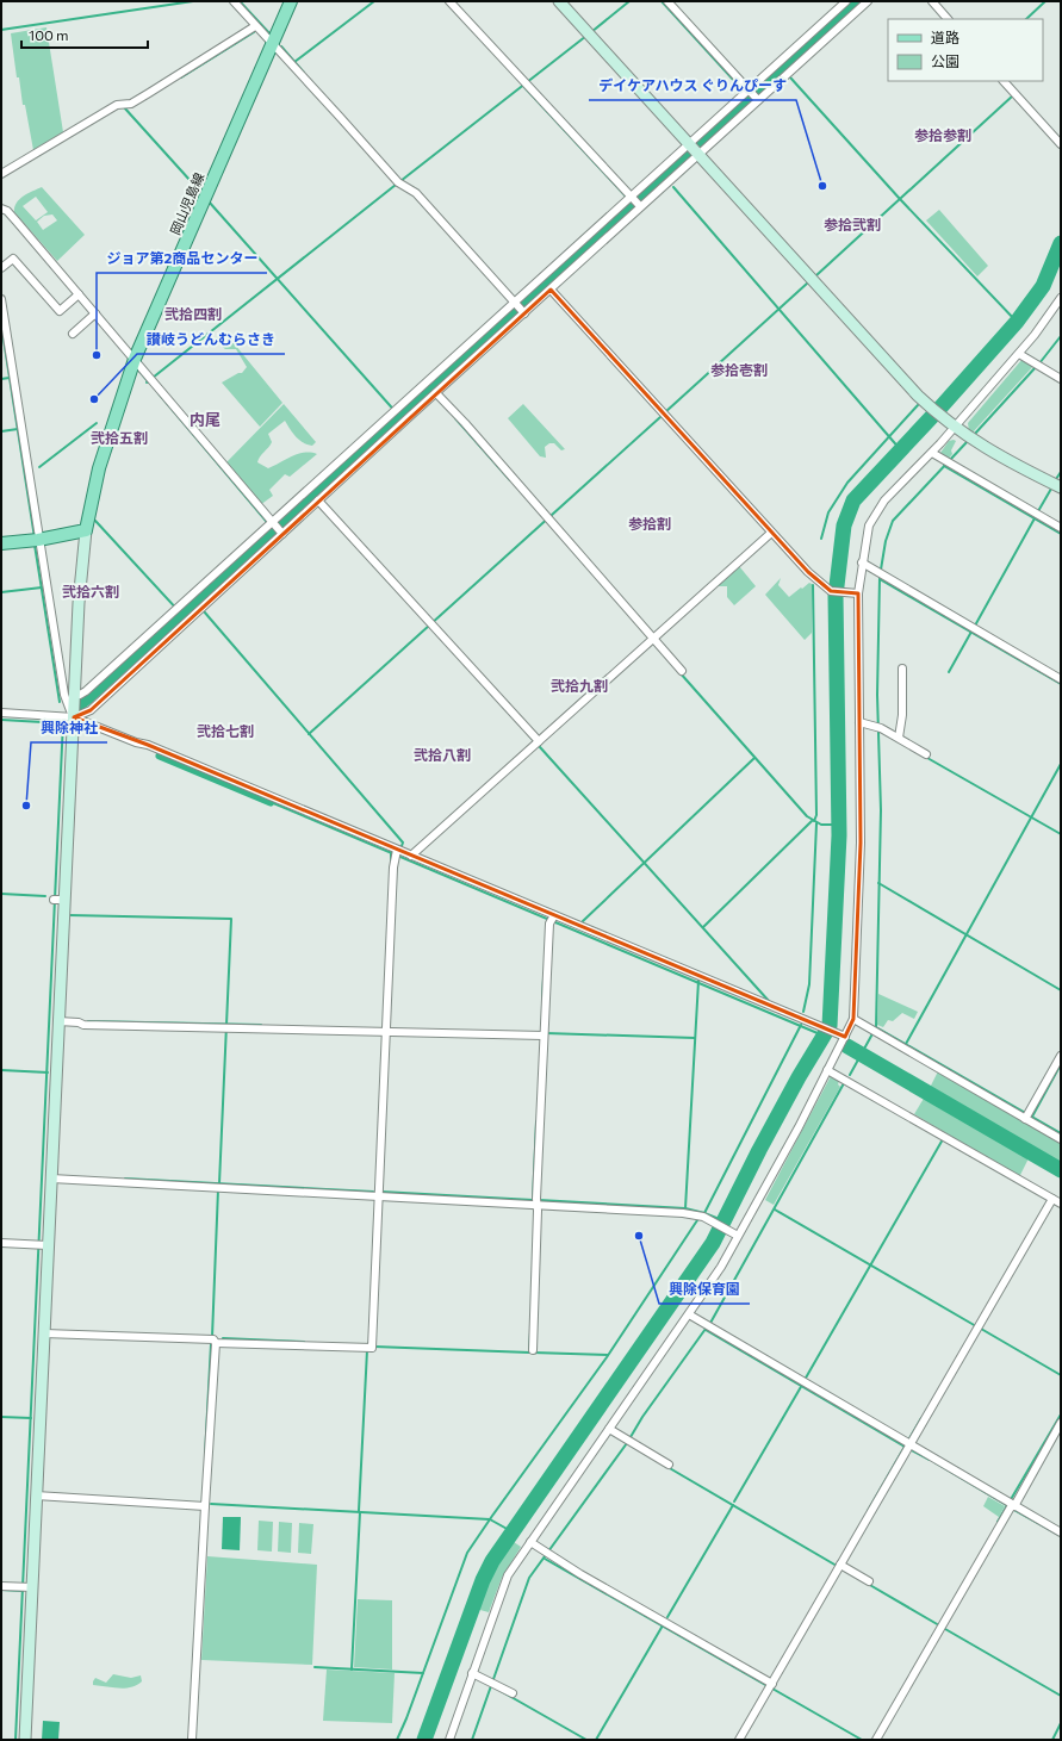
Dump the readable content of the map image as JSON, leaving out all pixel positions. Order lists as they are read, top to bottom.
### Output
{
  "streets": {
    "main road": ["岡山児島線"]
  },
  "districts": [
    "参拾参割",
    "参拾弐割",
    "弐拾四割",
    "参拾壱割",
    "内尾",
    "弐拾五割",
    "参拾割",
    "弐拾六割",
    "弐拾九割",
    "弐拾七割",
    "弐拾八割"
  ],
  "places": [
    "デイケアハウス ぐりんぴーす",
    "ジョア第2商品センター",
    "讃岐うどんむらさき",
    "興除神社",
    "興除保育園"
  ],
  "legend": ["道路", "公園"],
  "scale_bar": "100 m"
}
